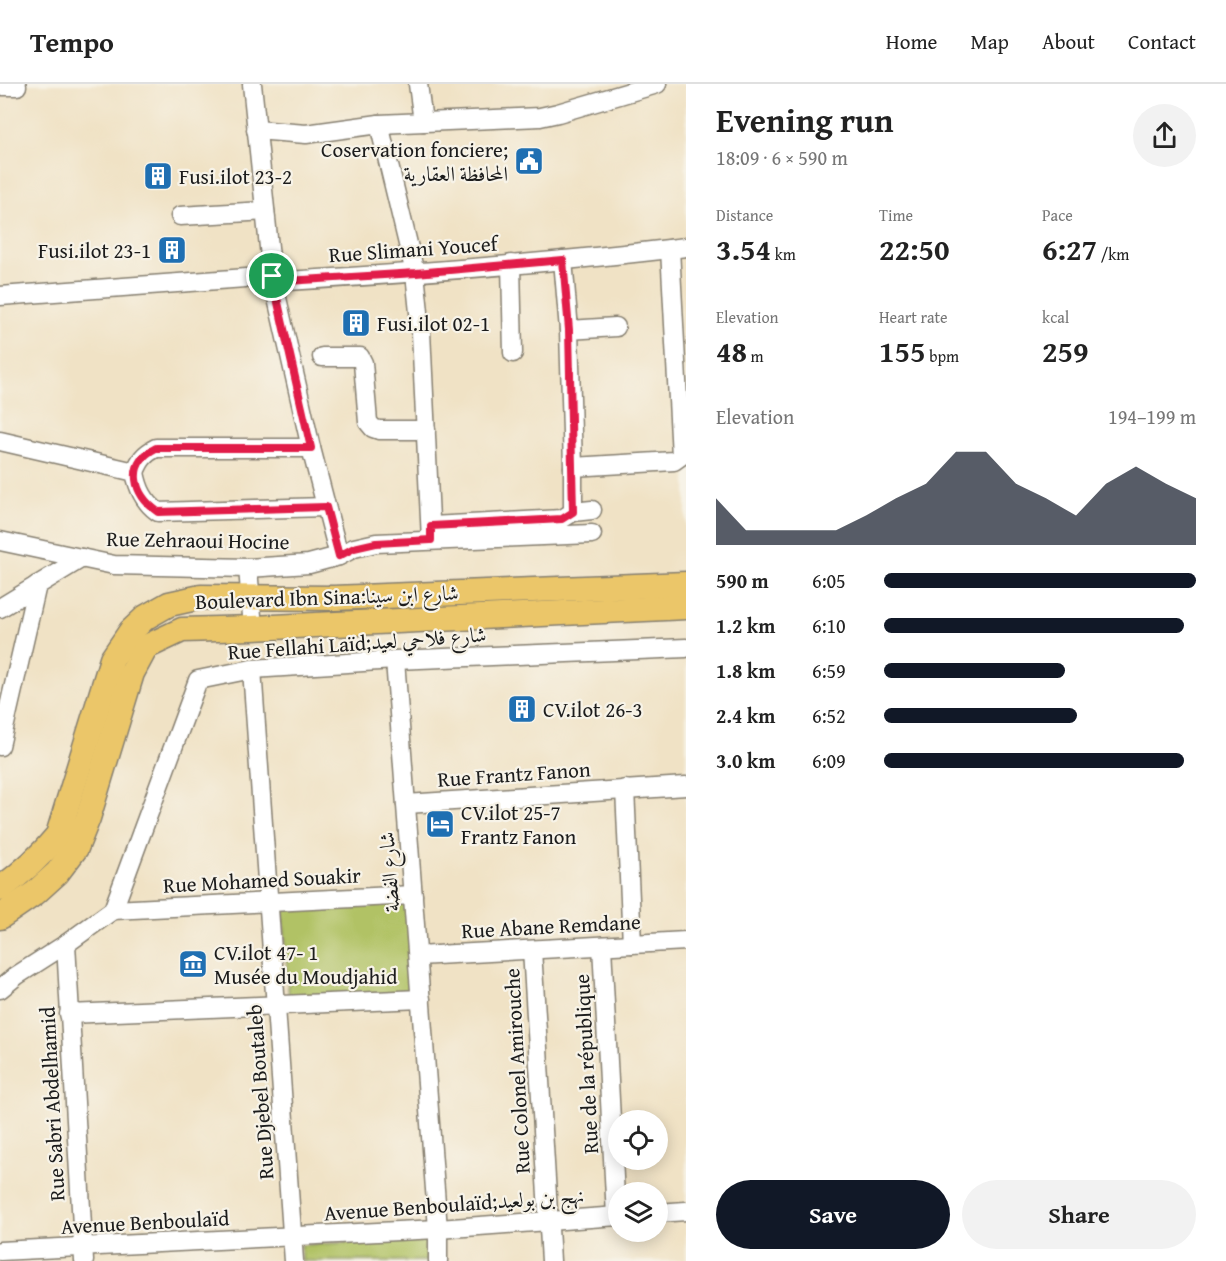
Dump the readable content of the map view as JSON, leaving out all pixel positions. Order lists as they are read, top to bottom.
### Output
{
  "streets": {
    "main road": ["Boulevard Ibn Sina:شارع ابن سينا"],
    "street": [
      "Rue Slimani Youcef",
      "Rue Zehraoui Hocine",
      "Rue Fellahi Laïd;شارع فلاحي لعيد",
      "Rue Frantz Fanon",
      "شارع الفضة",
      "Rue Mohamed Souakir",
      "Rue Abane Remdane",
      "Rue de la république",
      "Rue Colonel Amirouche",
      "Rue Djebel Boutaleb",
      "Rue Sabri Abdelhamid",
      "Avenue Benboulaïd;نهج بن بولعيد",
      "Avenue Benboulaïd"
    ]
  },
  "crossings": [
    ["Rue Fellahi Laïd;شارع فلاحي لعيد", "شارع الفضة"],
    ["Rue Fellahi Laïd;شارع فلاحي لعيد", "Rue Mohamed Souakir"],
    ["Rue Fellahi Laïd;شارع فلاحي لعيد", "Rue Djebel Boutaleb"],
    ["Rue Frantz Fanon", "شارع الفضة"],
    ["شارع الفضة", "Rue Mohamed Souakir"],
    ["شارع الفضة", "Rue Abane Remdane"],
    ["شارع الفضة", "Avenue Benboulaïd;نهج بن بولعيد"],
    ["Rue Mohamed Souakir", "Rue Djebel Boutaleb"],
    ["Rue Abane Remdane", "Rue de la république"],
    ["Rue Abane Remdane", "Rue Colonel Amirouche"],
    ["Rue Colonel Amirouche", "Avenue Benboulaïd;نهج بن بولعيد"],
    ["Rue Djebel Boutaleb", "Avenue Benboulaïd;نهج بن بولعيد"],
    ["Rue Djebel Boutaleb", "Avenue Benboulaïd"],
    ["Rue Sabri Abdelhamid", "Avenue Benboulaïd"],
    ["Avenue Benboulaïd;نهج بن بولعيد", "Avenue Benboulaïd"]
  ],
  "places": {
    "public building": ["Coservation fonciere; المحافظة العقارية"],
    "building": [
      "Fusi.ilot 23-2",
      "Fusi.ilot 23-1",
      "Fusi.ilot 02-1",
      "CV.ilot 26-3"
    ],
    "hotel": ["CV.ilot 25-7 Frantz Fanon"],
    "museum": ["CV.ilot 47- 1 Musée du Moudjahid"]
  },
  "page": {
    "header": "Tempo",
    "nav": [
      "Home",
      "Map",
      "About",
      "Contact"
    ],
    "heading": ["Evening run", "18:09 · 6 × 590 m"],
    "stats": [
      ["Distance", "3.54 km"],
      ["Time", "22:50"],
      ["Pace", "6:27 /km"],
      ["Elevation", "48 m"],
      ["Heart rate", "155 bpm"],
      ["kcal", "259"]
    ],
    "chart": ["Elevation", "194–199 m"],
    "list": [
      {
        "name": "590 m",
        "note": "6:05"
      },
      {
        "name": "1.2 km",
        "note": "6:10"
      },
      {
        "name": "1.8 km",
        "note": "6:59"
      },
      {
        "name": "2.4 km",
        "note": "6:52"
      },
      {
        "name": "3.0 km",
        "note": "6:09"
      }
    ],
    "buttons": ["Save", "Share"]
  }
}
